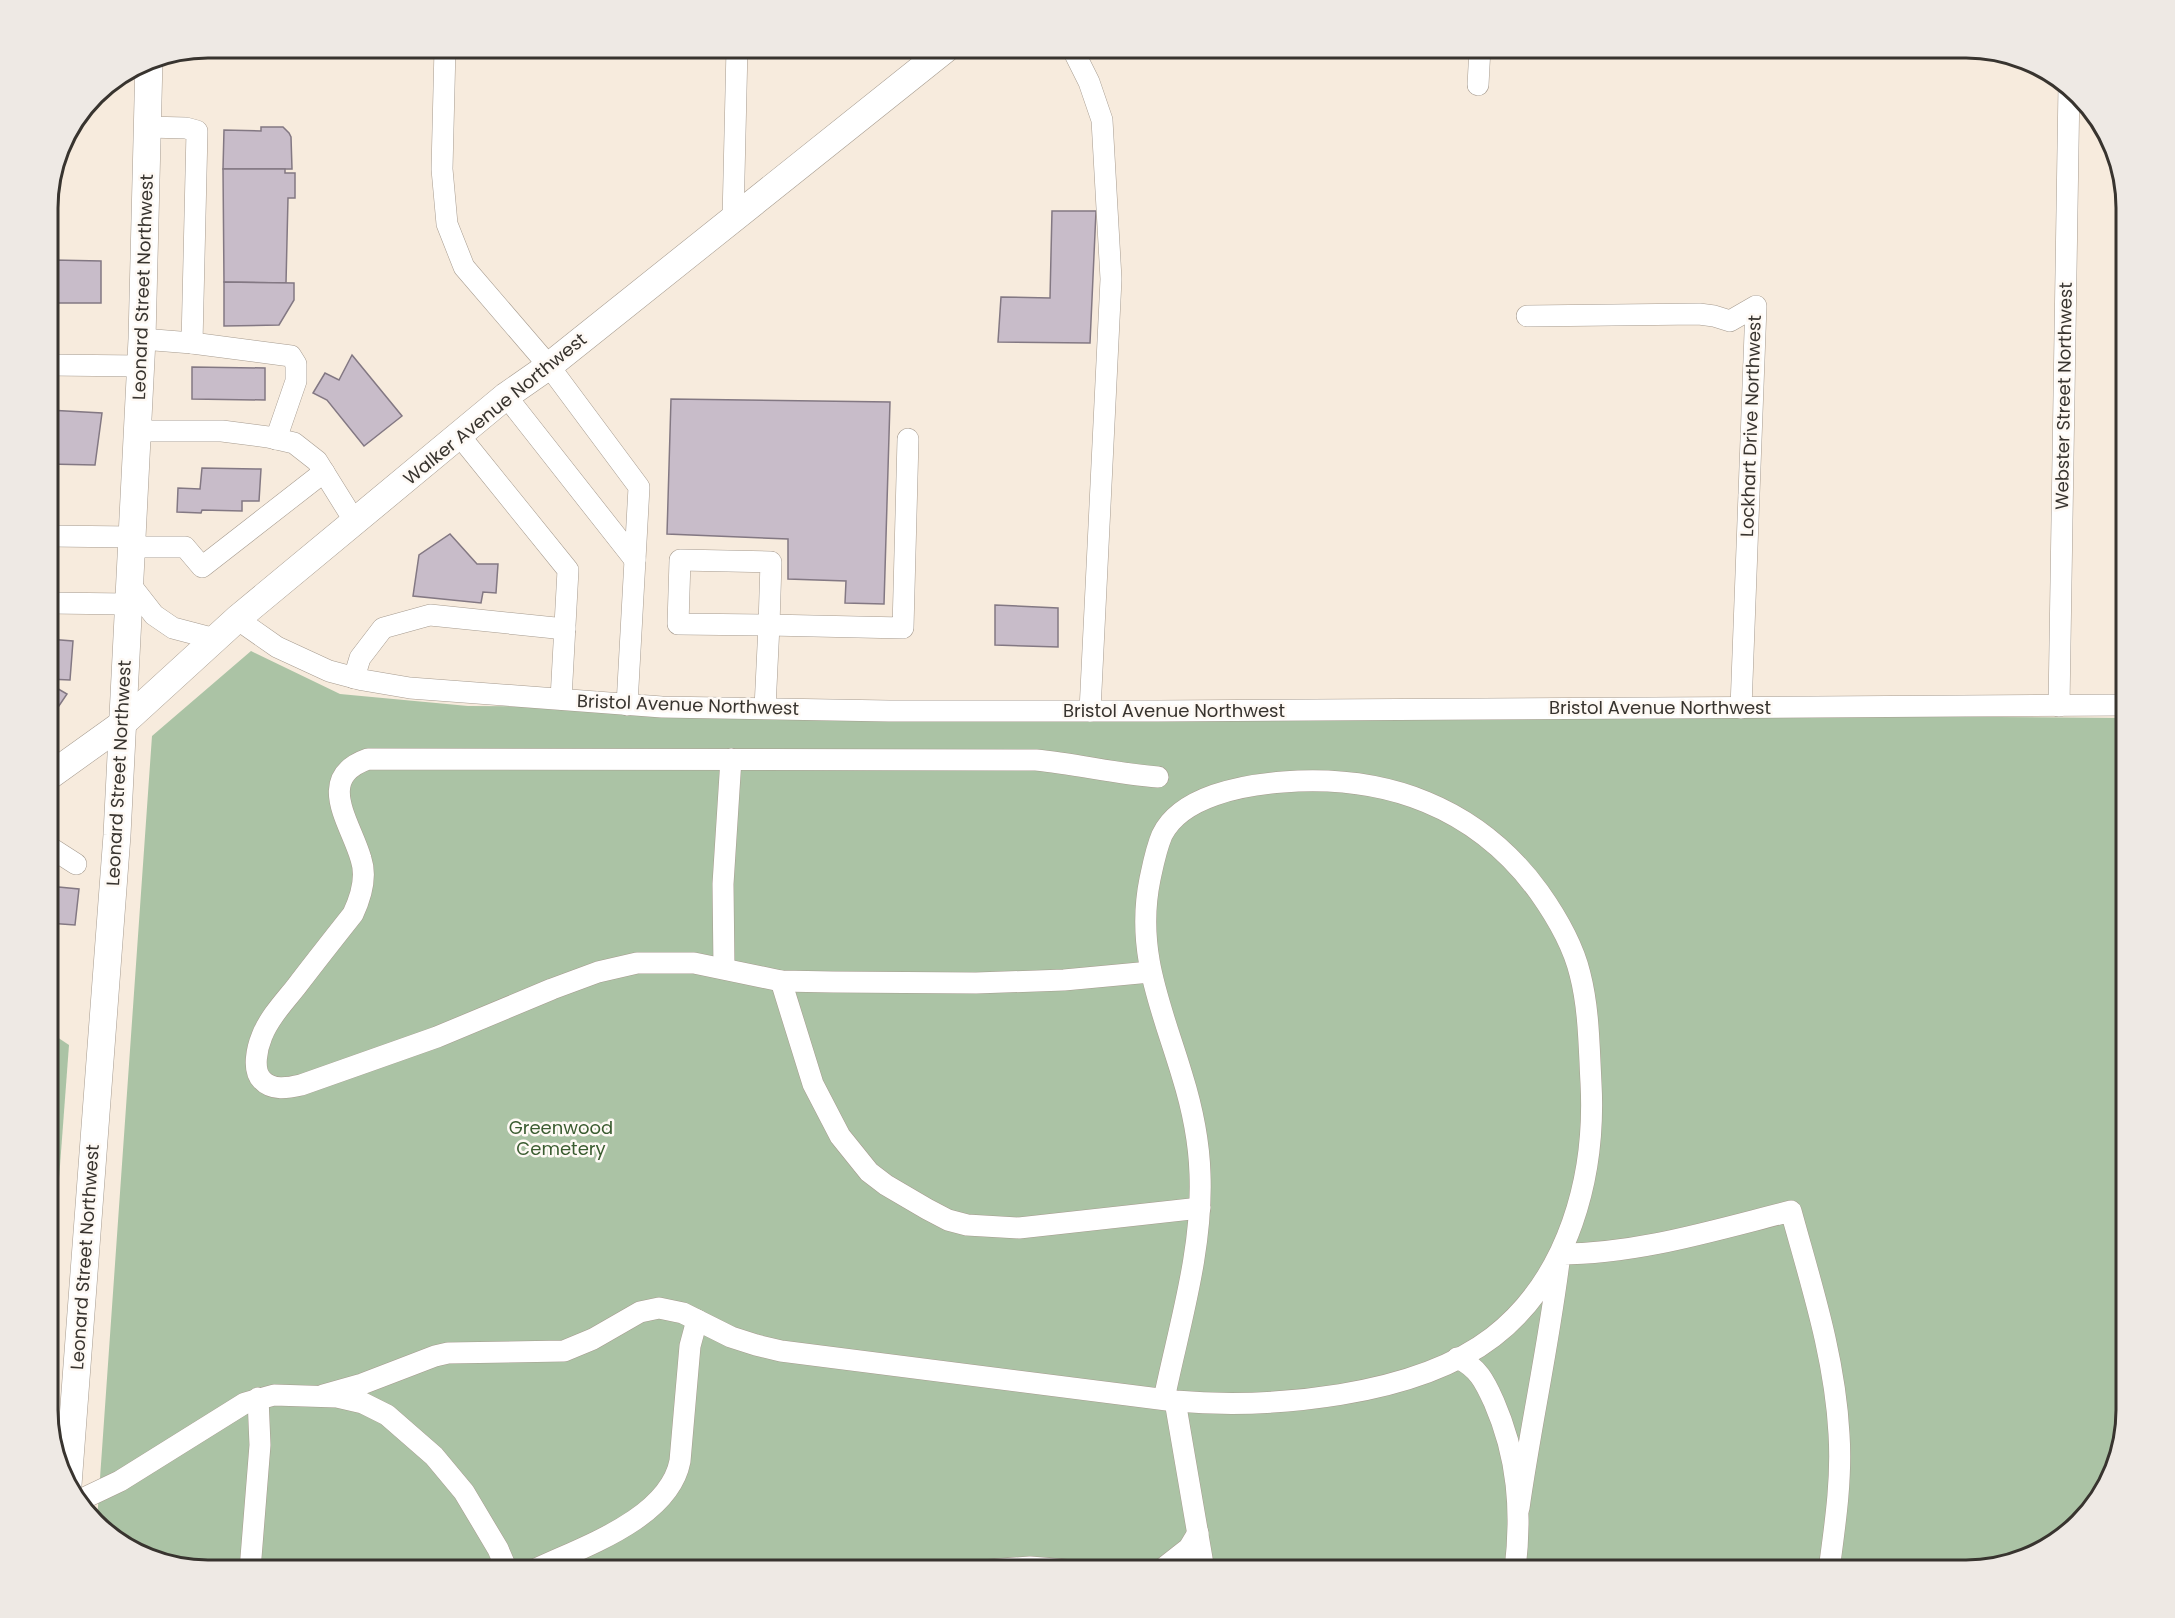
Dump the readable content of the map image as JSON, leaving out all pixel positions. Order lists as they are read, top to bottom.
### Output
{
  "streets": {
    "main road": ["Leonard Street Northwest", "Walker Avenue Northwest"],
    "street": ["Webster Street Northwest", "Lockhart Drive Northwest", "Bristol Avenue Northwest"]
  },
  "crossings": [
    ["Leonard Street Northwest", "Walker Avenue Northwest"],
    ["Webster Street Northwest", "Bristol Avenue Northwest"],
    ["Walker Avenue Northwest", "Bristol Avenue Northwest"],
    ["Lockhart Drive Northwest", "Bristol Avenue Northwest"]
  ],
  "parks": ["Greenwood Cemetery"]
}
